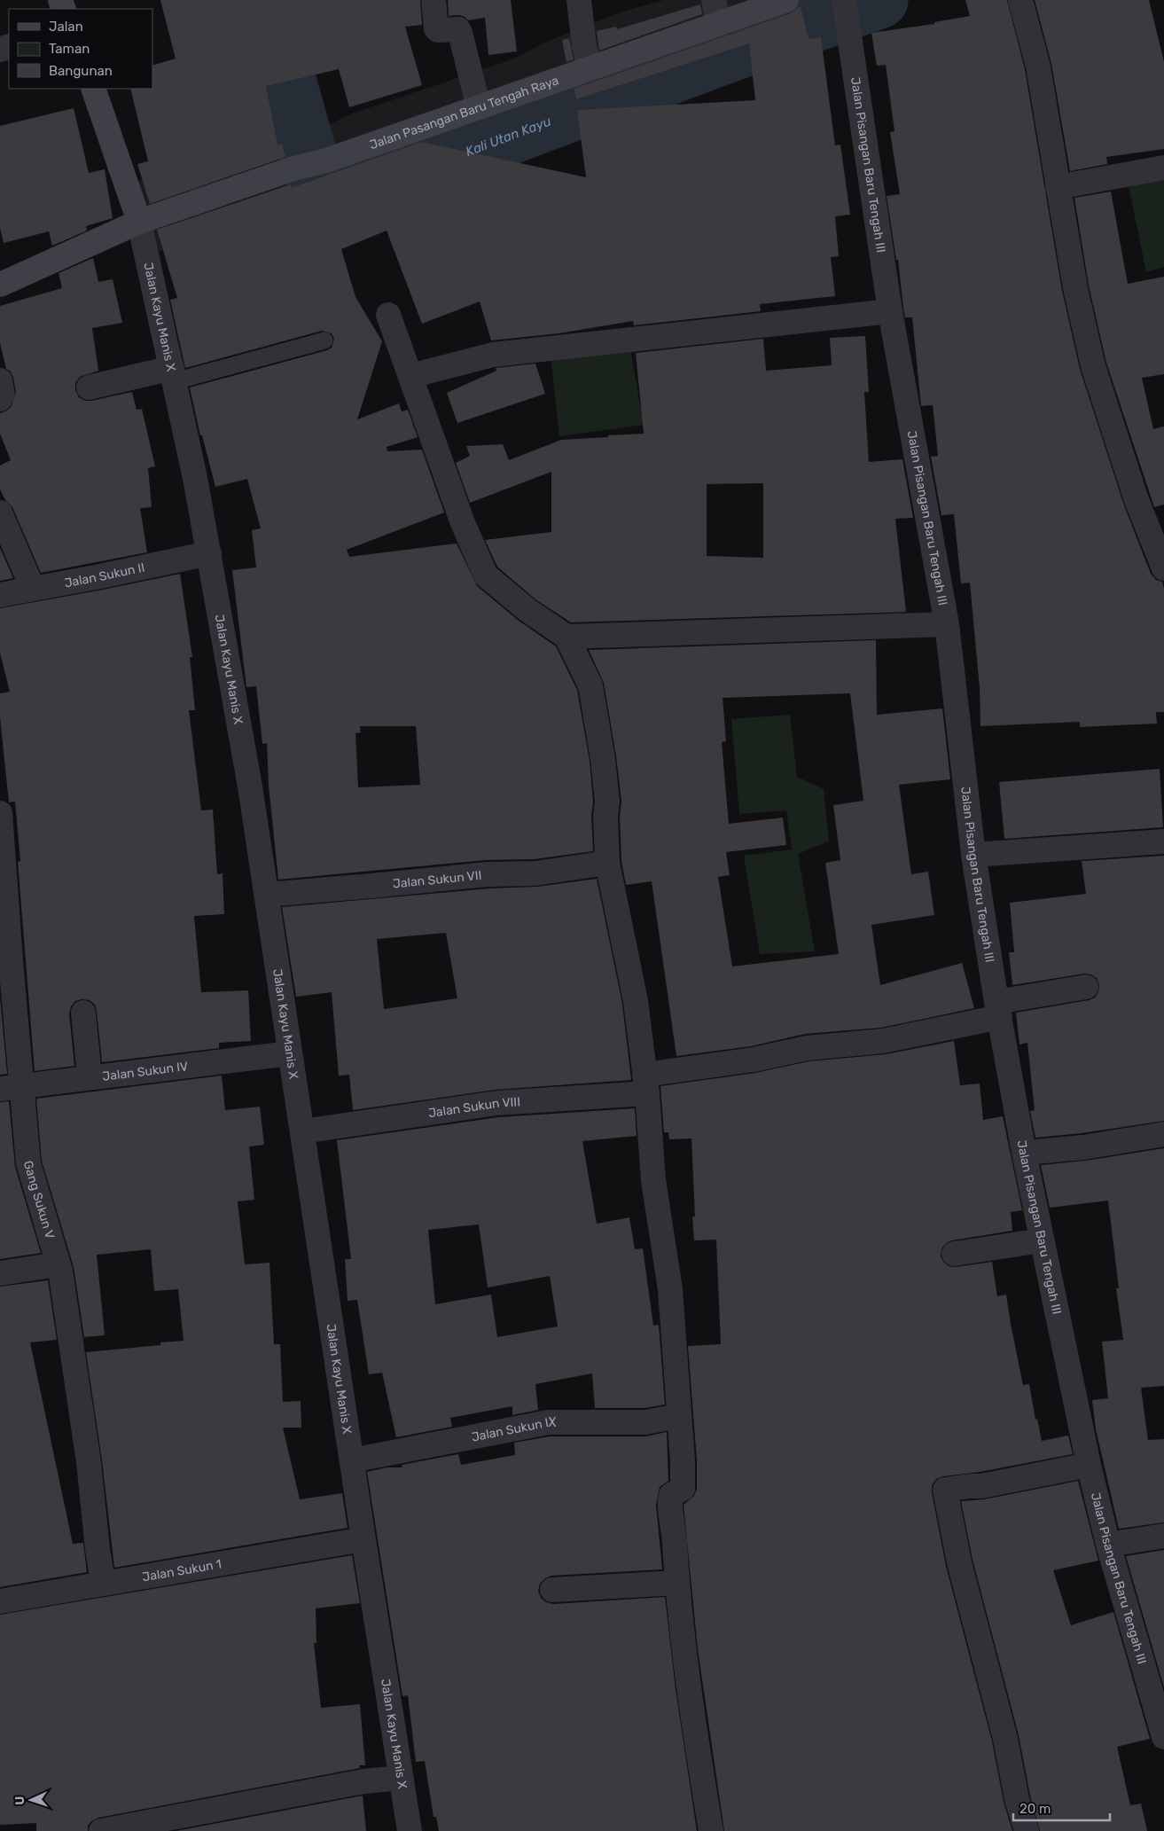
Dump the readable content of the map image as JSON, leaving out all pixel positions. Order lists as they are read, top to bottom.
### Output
{
  "streets": {
    "street": [
      "Jalan Pasangan Baru Tengah Raya",
      "Jalan Pisangan Baru Tengah III",
      "Jalan Kayu Manis X",
      "Jalan Sukun II",
      "Jalan Sukun VII",
      "Jalan Sukun IV",
      "Jalan Sukun VIII",
      "Gang Sukun V",
      "Jalan Sukun IX",
      "Jalan Sukun 1"
    ]
  },
  "crossings": [
    ["Jalan Pasangan Baru Tengah Raya", "Jalan Kayu Manis X"],
    ["Jalan Pisangan Baru Tengah III", "Jalan Sukun VIII"],
    ["Jalan Kayu Manis X", "Jalan Sukun II"],
    ["Jalan Kayu Manis X", "Jalan Sukun VII"],
    ["Jalan Kayu Manis X", "Jalan Sukun IV"],
    ["Jalan Kayu Manis X", "Jalan Sukun VIII"],
    ["Jalan Kayu Manis X", "Jalan Sukun IX"],
    ["Jalan Kayu Manis X", "Jalan Sukun 1"],
    ["Jalan Sukun IV", "Gang Sukun V"],
    ["Gang Sukun V", "Jalan Sukun 1"]
  ],
  "water": ["Kali Utan Kayu"],
  "legend": ["Jalan", "Taman", "Bangunan"],
  "scale_bar": "20 m",
  "north": "left"
}
